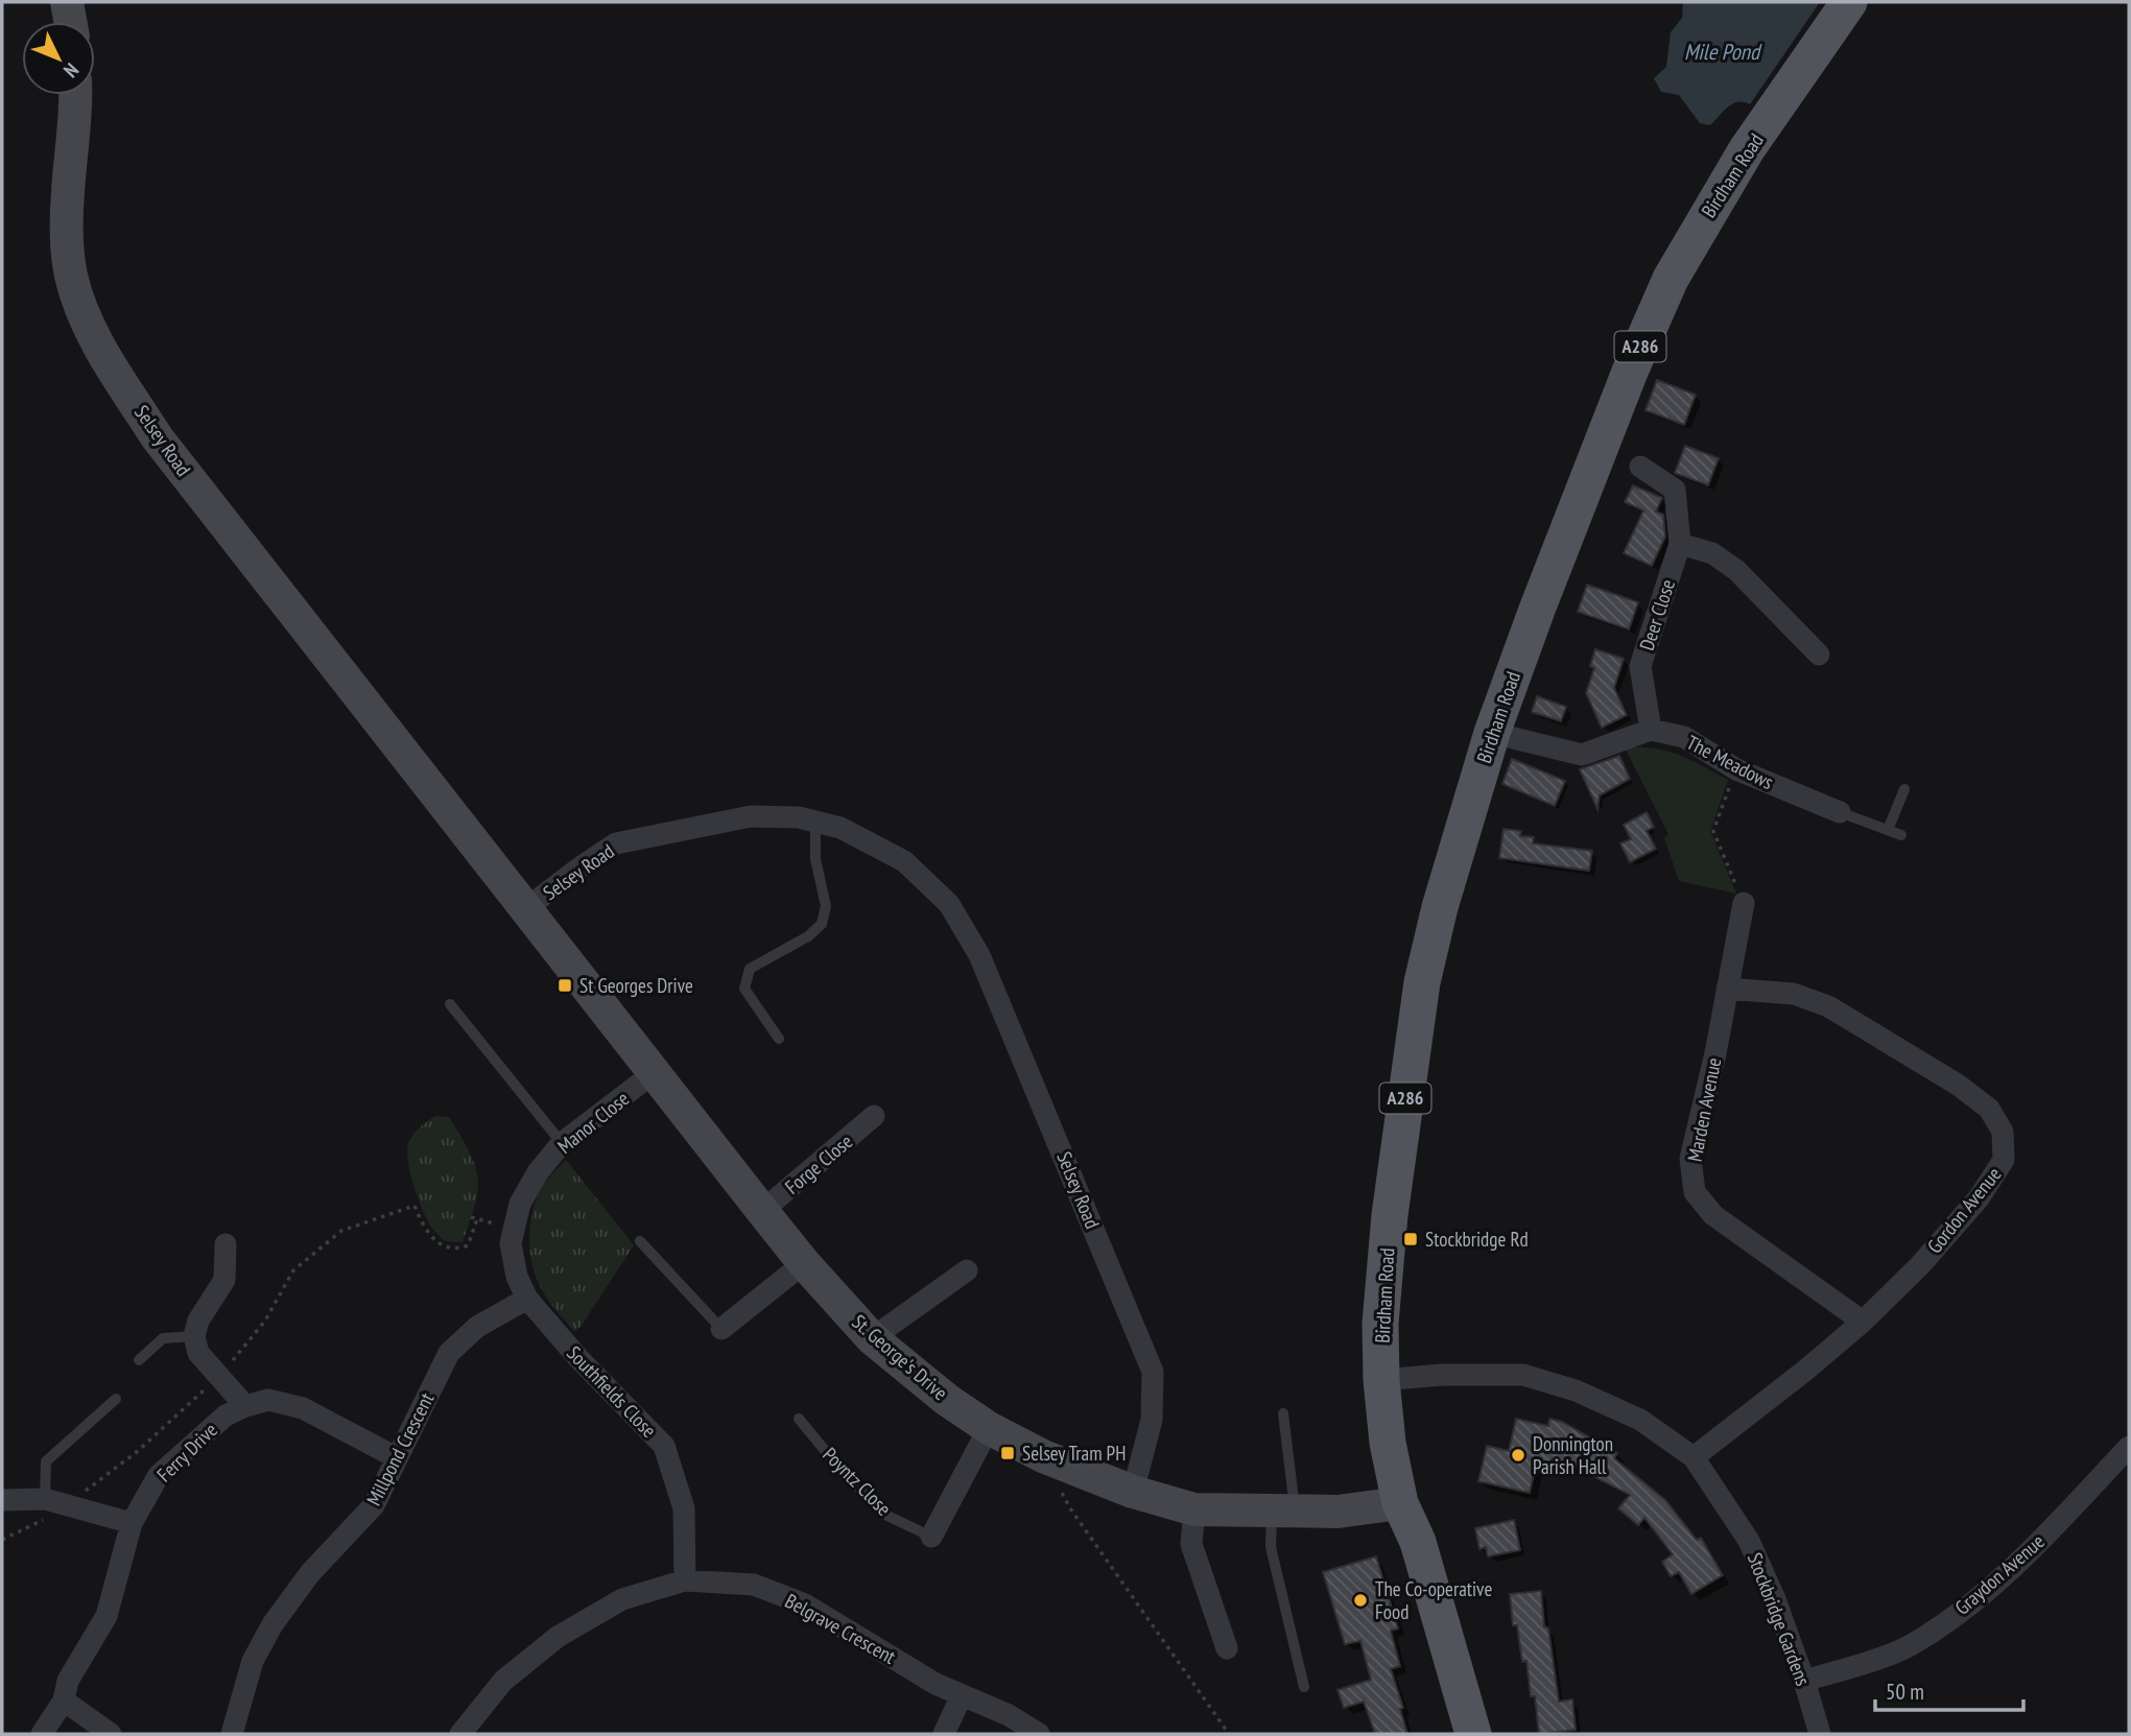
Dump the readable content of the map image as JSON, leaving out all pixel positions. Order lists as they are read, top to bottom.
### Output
{
  "streets": {
    "main road": [
      "Birdham Road",
      "A286",
      "Selsey Road",
      "St. George's Drive"
    ],
    "street": [
      "Deer Close",
      "The Meadows",
      "Marden Avenue",
      "Manor Close",
      "Forge Close",
      "Gordon Avenue",
      "Southfields Close",
      "Millpond Crescent",
      "Ferry Drive",
      "Poyntz Close",
      "Graydon Avenue",
      "Stockbridge Gardens",
      "Belgrave Crescent"
    ]
  },
  "crossings": [
    ["Birdham Road", "A286"],
    ["Birdham Road", "St. George's Drive"],
    ["Birdham Road", "Stockbridge Gardens"],
    ["A286", "St. George's Drive"],
    ["Selsey Road", "St. George's Drive"],
    ["Deer Close", "The Meadows"],
    ["Marden Avenue", "Gordon Avenue"],
    ["Manor Close", "St. George's Drive"],
    ["Manor Close", "Southfields Close"],
    ["Manor Close", "Millpond Crescent"],
    ["Forge Close", "St. George's Drive"],
    ["Gordon Avenue", "Stockbridge Gardens"],
    ["St. George's Drive", "Poyntz Close"],
    ["Southfields Close", "Millpond Crescent"],
    ["Southfields Close", "Belgrave Crescent"],
    ["Millpond Crescent", "Ferry Drive"],
    ["Graydon Avenue", "Stockbridge Gardens"]
  ],
  "water": ["Mile Pond"],
  "places": {
    "transit": ["St Georges Drive", "Stockbridge Rd", "Selsey Tram PH"],
    "other": ["Donnington Parish Hall", "The Co-operative Food"]
  },
  "scale_bar": "50 m",
  "north": "bottom right"
}
